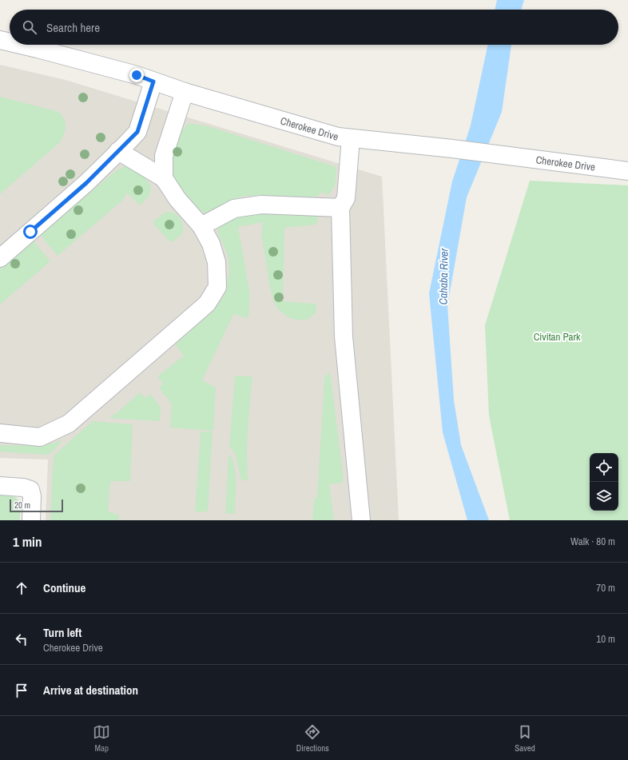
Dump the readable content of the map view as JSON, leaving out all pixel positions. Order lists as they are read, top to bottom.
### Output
{
  "streets": {
    "street": ["Cherokee Drive"]
  },
  "water": ["Cahaba River"],
  "parks": ["Civitan Park"],
  "scale_bar": "20 m",
  "page": {
    "search": "Search here",
    "scale": "20 m",
    "heading": ["1 min", "Walk · 80 m"],
    "list": [
      ["Continue", "70 m"],
      ["Turn left", "Cherokee Drive", "10 m"],
      "Arrive at destination"
    ],
    "nav": ["Map", "Directions", "Saved"]
  }
}
